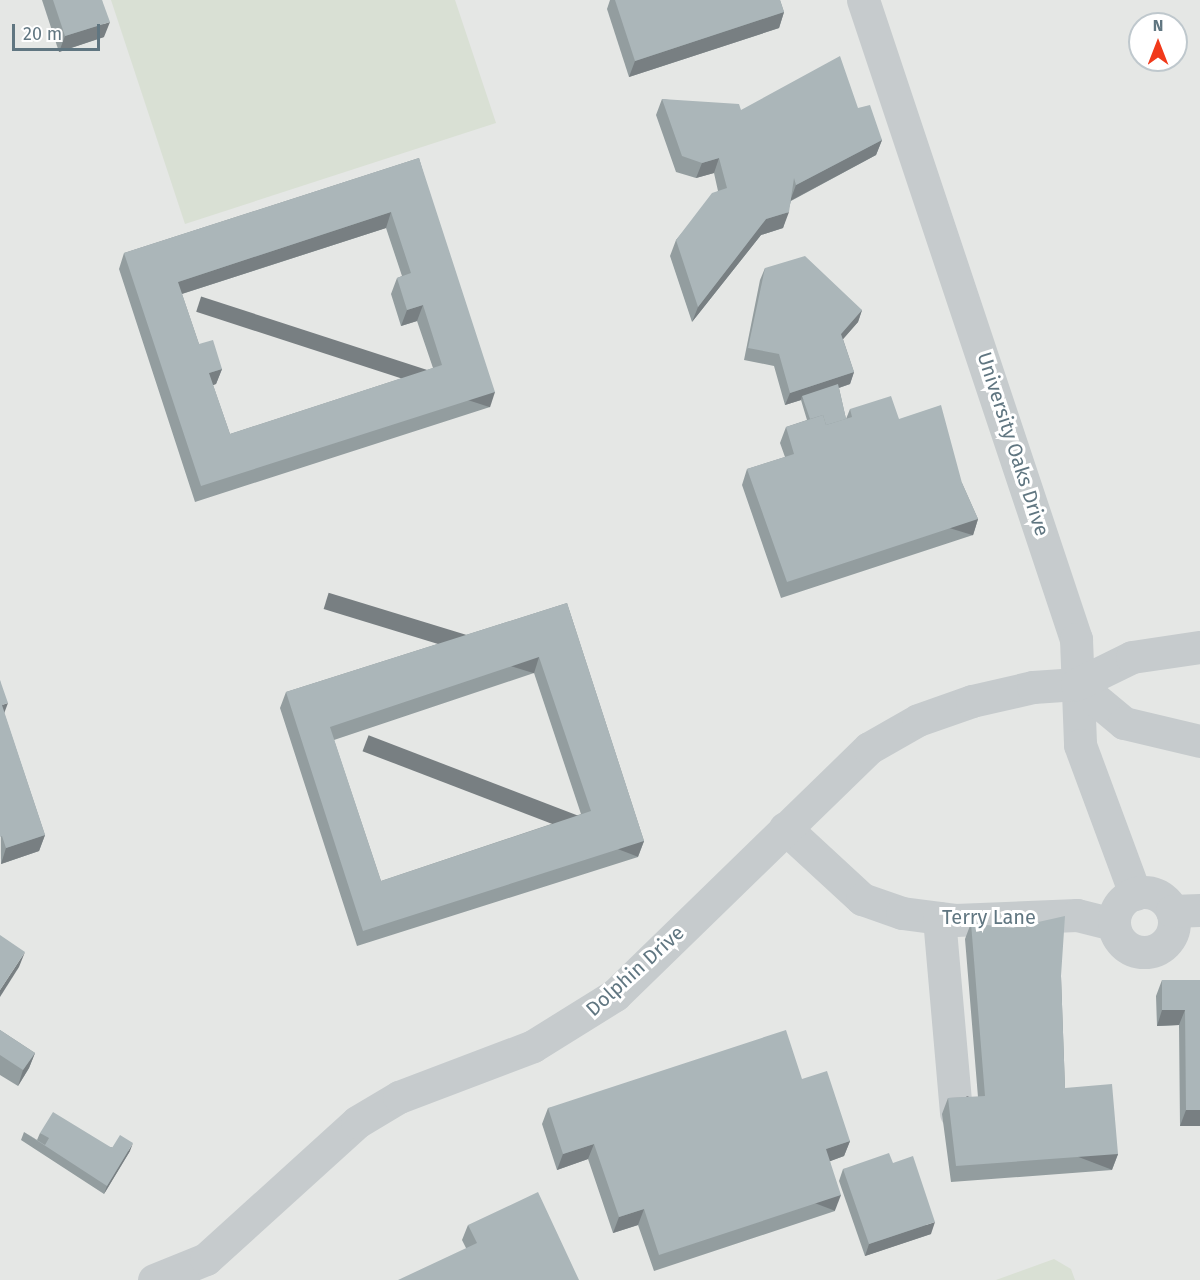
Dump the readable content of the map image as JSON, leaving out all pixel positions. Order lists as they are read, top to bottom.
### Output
{
  "streets": {
    "street": ["University Oaks Drive", "Terry Lane", "Dolphin Drive"]
  },
  "crossings": [
    ["University Oaks Drive", "Terry Lane"],
    ["University Oaks Drive", "Dolphin Drive"],
    ["Terry Lane", "Dolphin Drive"]
  ],
  "scale_bar": "20 m",
  "north": "top"
}
